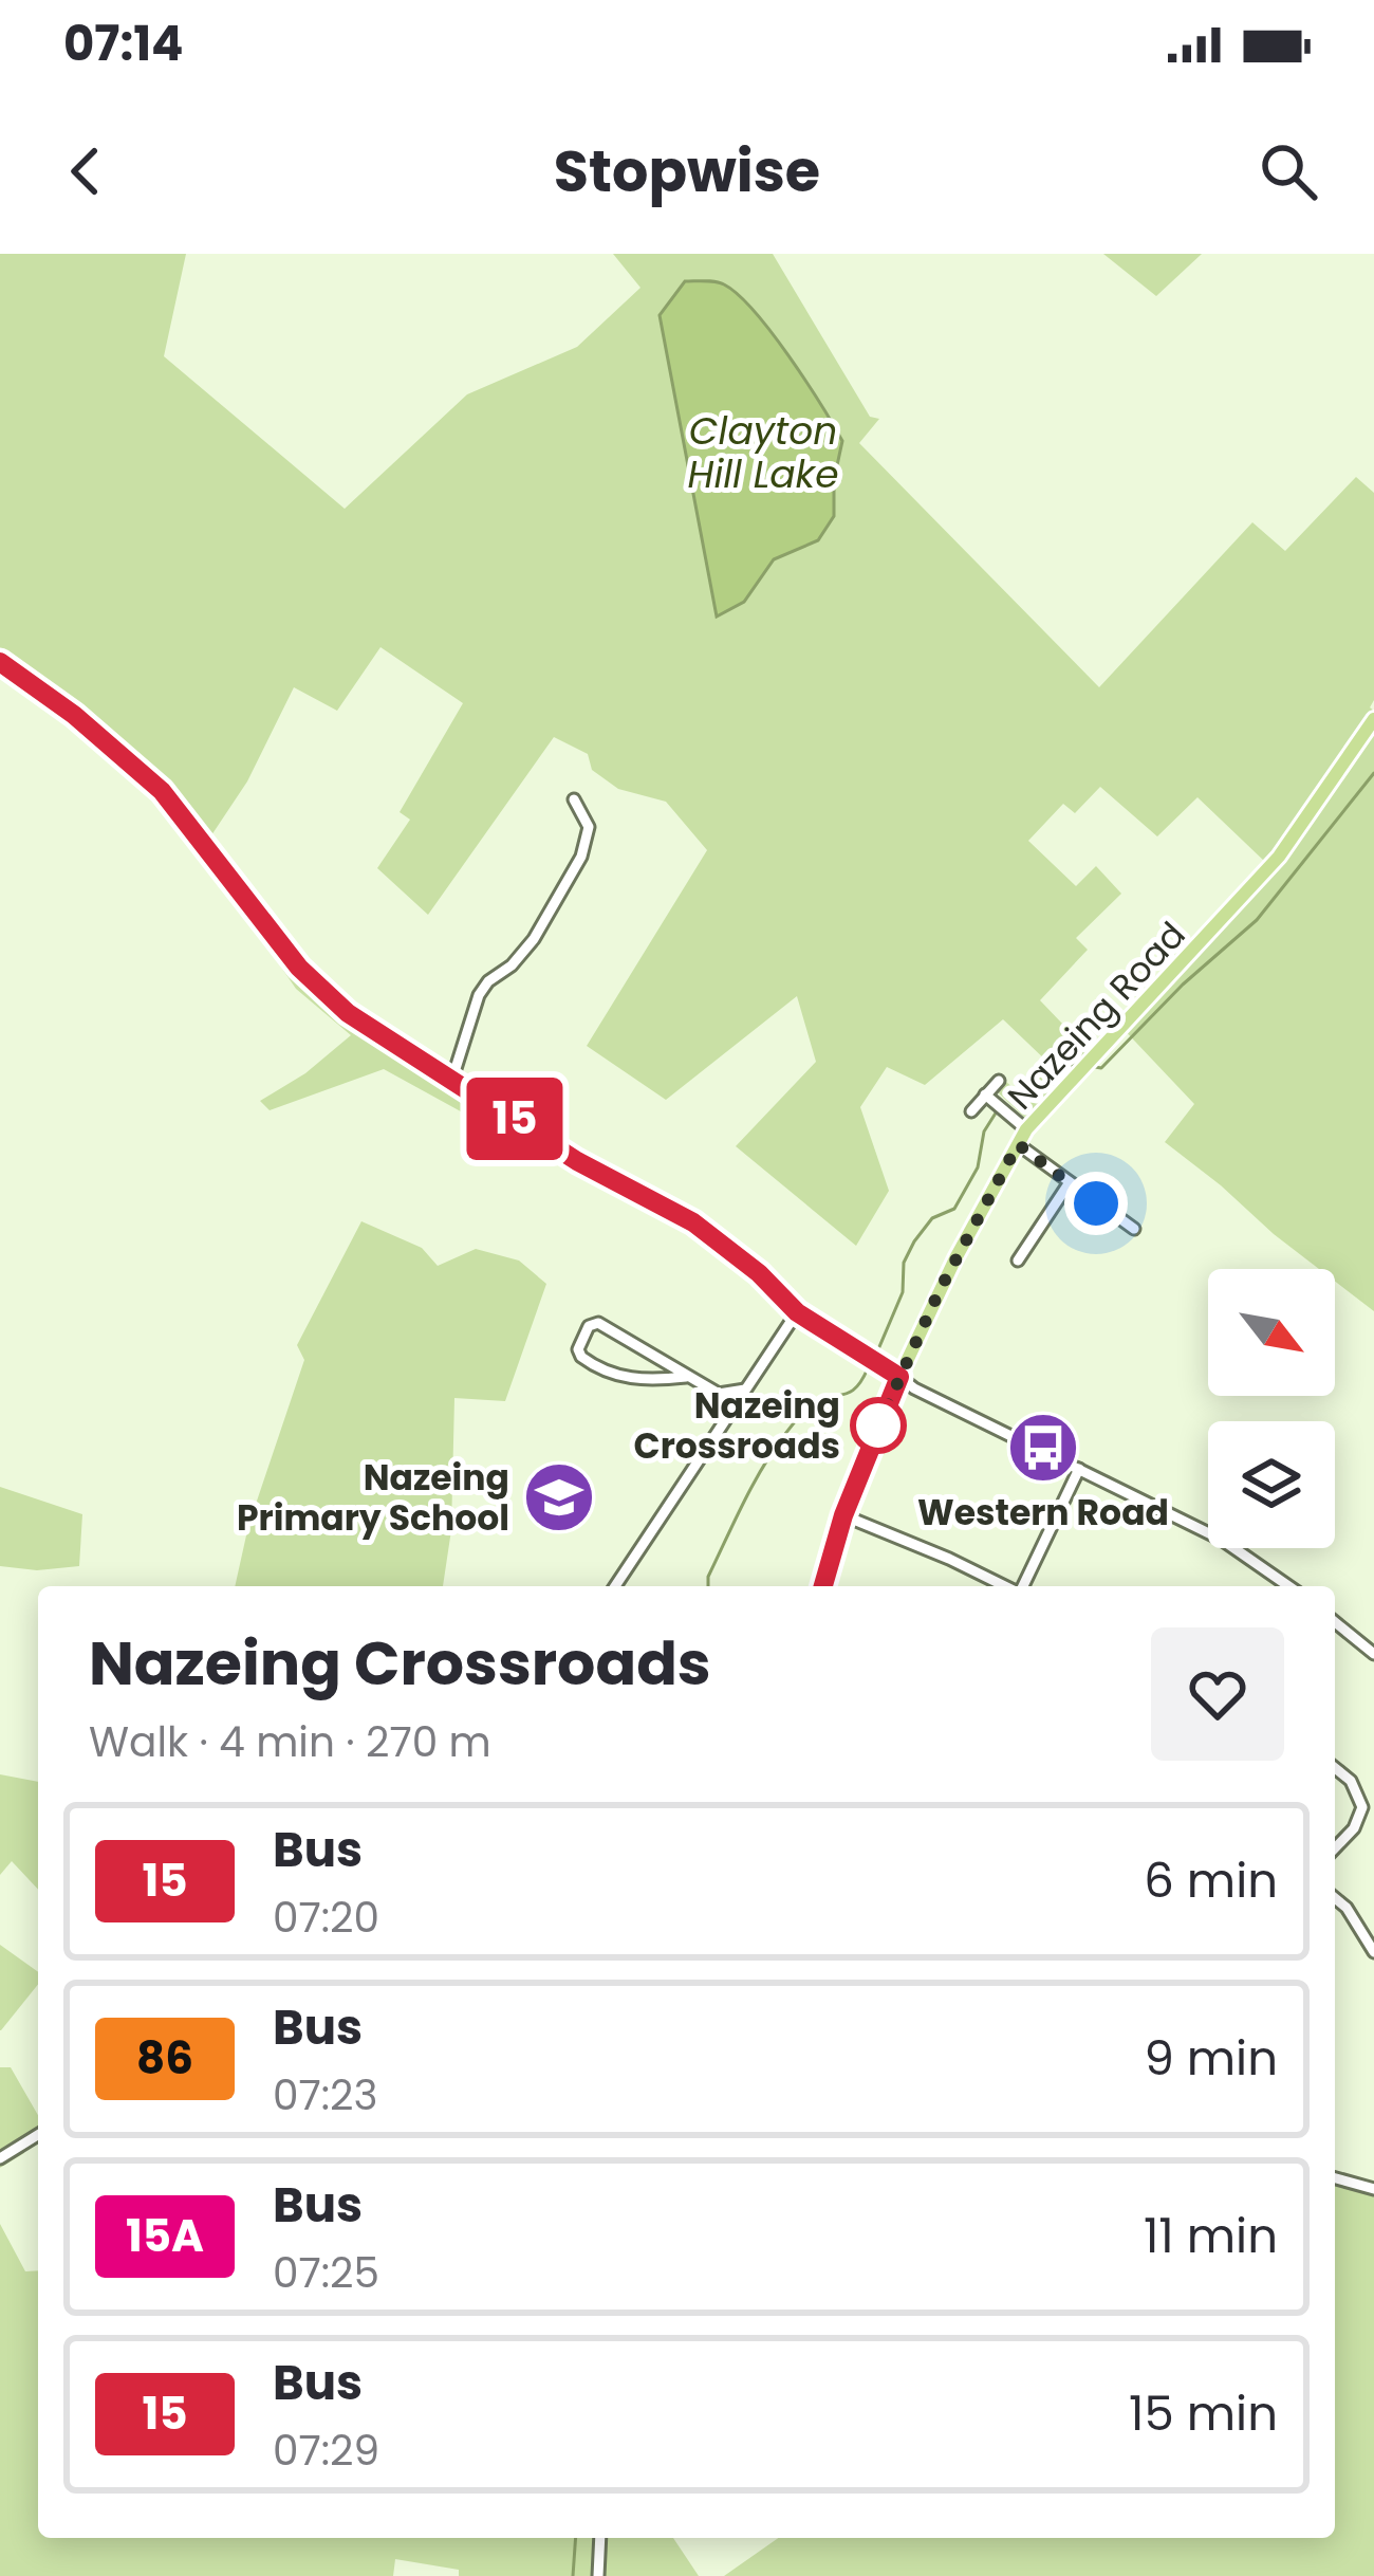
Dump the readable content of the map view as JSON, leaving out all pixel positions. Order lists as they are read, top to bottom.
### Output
{
  "streets": {
    "main road": ["Nazeing Road"]
  },
  "water": ["Clayton Hill Lake"],
  "places": {
    "other": ["Nazeing Crossroads"],
    "bus stop": ["Western Road"],
    "school or university": ["Nazeing Primary School"]
  },
  "lines": ["bus line 15"],
  "north": "bottom right",
  "page": {
    "status": "07:14",
    "header": "Stopwise",
    "on_map": "15",
    "heading": ["Nazeing Crossroads", "Walk · 4 min · 270 m"],
    "list": [
      {
        "mark": "15",
        "name": "Bus",
        "note": "07:20",
        "value": "6 min"
      },
      {
        "mark": "86",
        "name": "Bus",
        "note": "07:23",
        "value": "9 min"
      },
      {
        "mark": "15A",
        "name": "Bus",
        "note": "07:25",
        "value": "11 min"
      },
      {
        "mark": "15",
        "name": "Bus",
        "note": "07:29",
        "value": "15 min"
      }
    ]
  }
}
